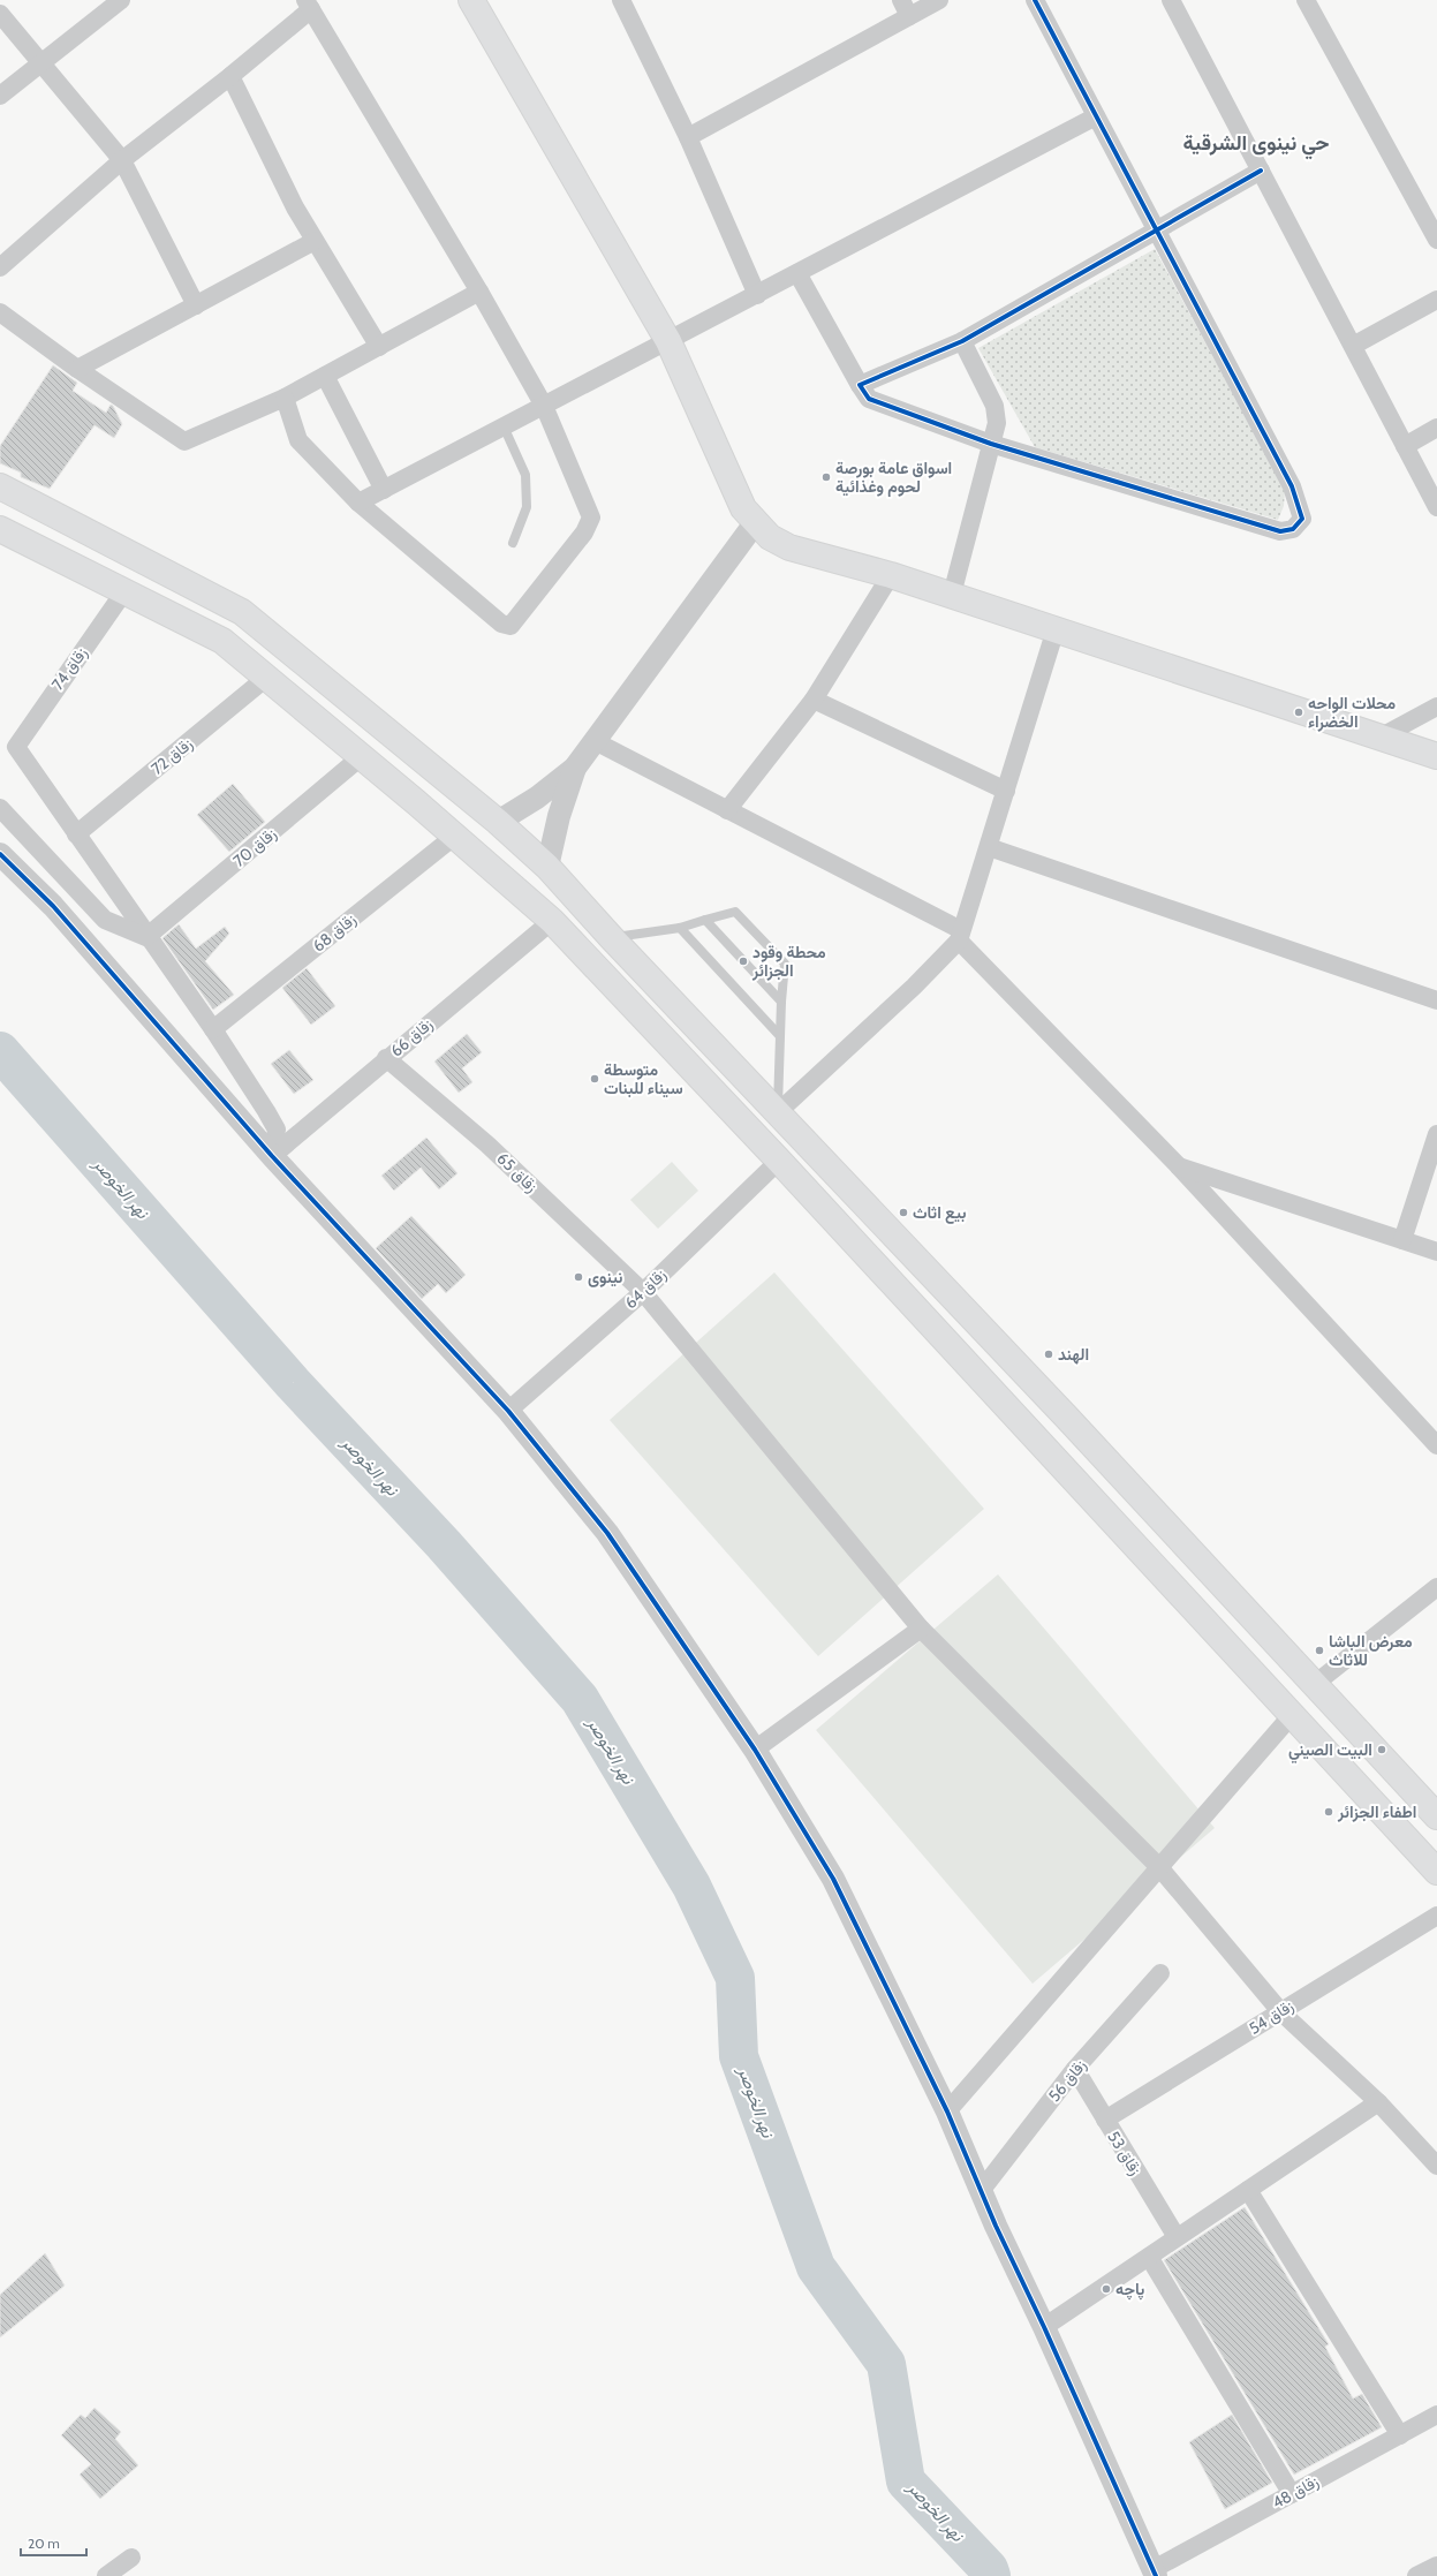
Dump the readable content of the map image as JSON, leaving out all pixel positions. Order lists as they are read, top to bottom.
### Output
{
  "streets": {
    "street": [
      "زقاق 74",
      "زقاق 72",
      "زقاق 70",
      "زقاق 68",
      "زقاق 66",
      "زقاق 65",
      "زقاق 64",
      "زقاق 54",
      "زقاق 56",
      "زقاق 53",
      "زقاق 48"
    ]
  },
  "crossings": [
    ["زقاق 74", "زقاق 72"],
    ["زقاق 66", "زقاق 65"],
    ["زقاق 65", "زقاق 64"],
    ["زقاق 65", "زقاق 54"],
    ["زقاق 54", "زقاق 53"],
    ["زقاق 56", "زقاق 53"]
  ],
  "districts": ["حي نينوى الشرقية"],
  "water": ["نهر الخوصر"],
  "places": [
    "اسواق عامة بورصة لحوم وغذائية",
    "محلات الواحه الخضراء",
    "محطة وقود الجزائر",
    "متوسطة سيناء للبنات",
    "بيع اثاث",
    "نينوى",
    "الهند",
    "معرض الباشا للاثاث",
    "البيت الصيني",
    "اطفاء الجزائر",
    "پاچه"
  ],
  "scale_bar": "20 m"
}
